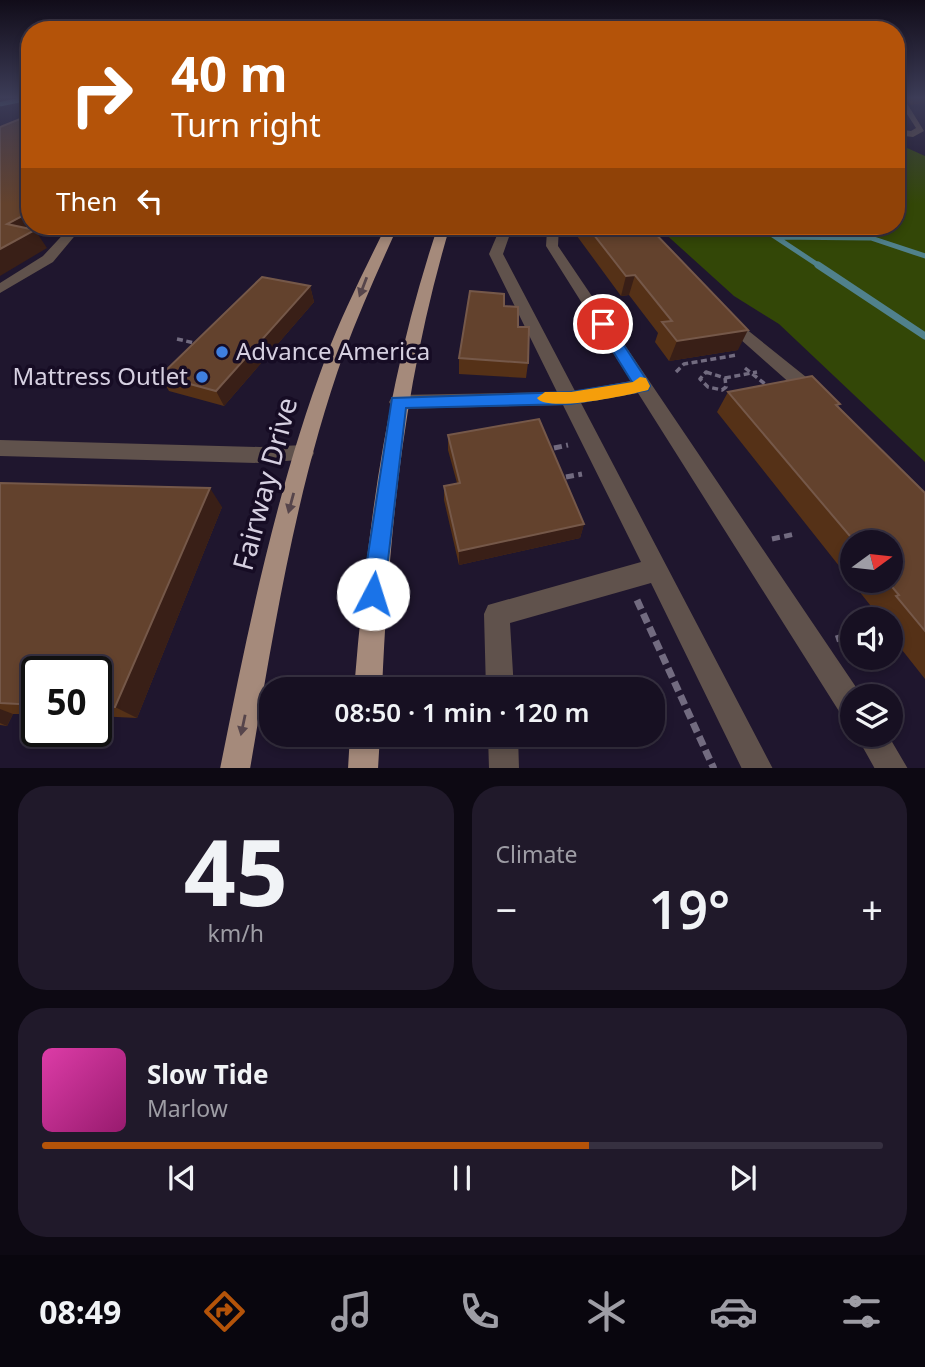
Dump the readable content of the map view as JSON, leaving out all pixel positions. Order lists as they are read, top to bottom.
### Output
{
  "streets": {
    "main road": ["Fairway Drive"]
  },
  "places": ["Advance America", "Mattress Outlet"],
  "north": "right",
  "page": {
    "turn": ["40 m", "Turn right"],
    "then": "Then",
    "limit": "50",
    "trip": "08:50 · 1 min · 120 m",
    "tile": [
      ["45", "km/h"],
      "Climate"
    ],
    "heat": ["−", "19°", "+"],
    "song": ["Slow Tide", "Marlow"],
    "tabs": "08:49"
  }
}
